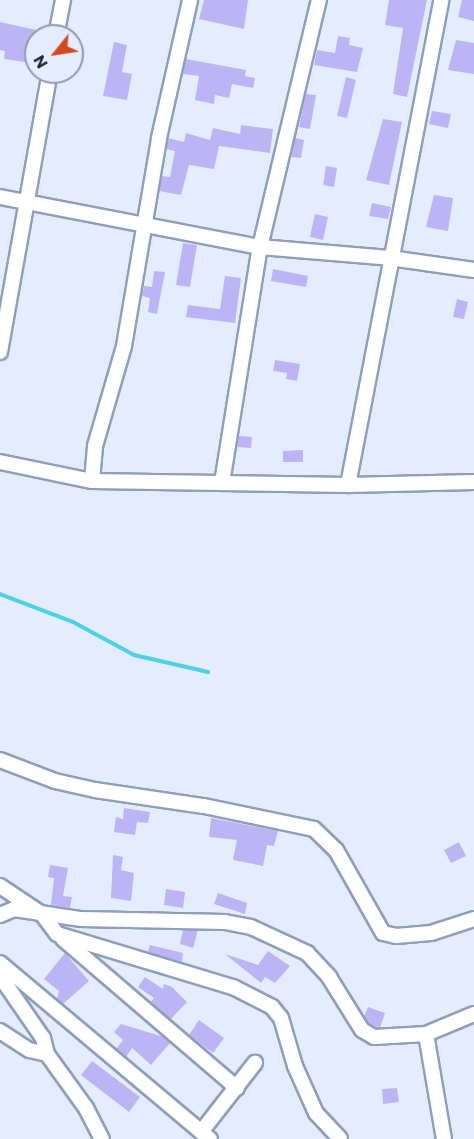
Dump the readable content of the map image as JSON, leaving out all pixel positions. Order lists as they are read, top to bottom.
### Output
{
  "north": "bottom left"
}
